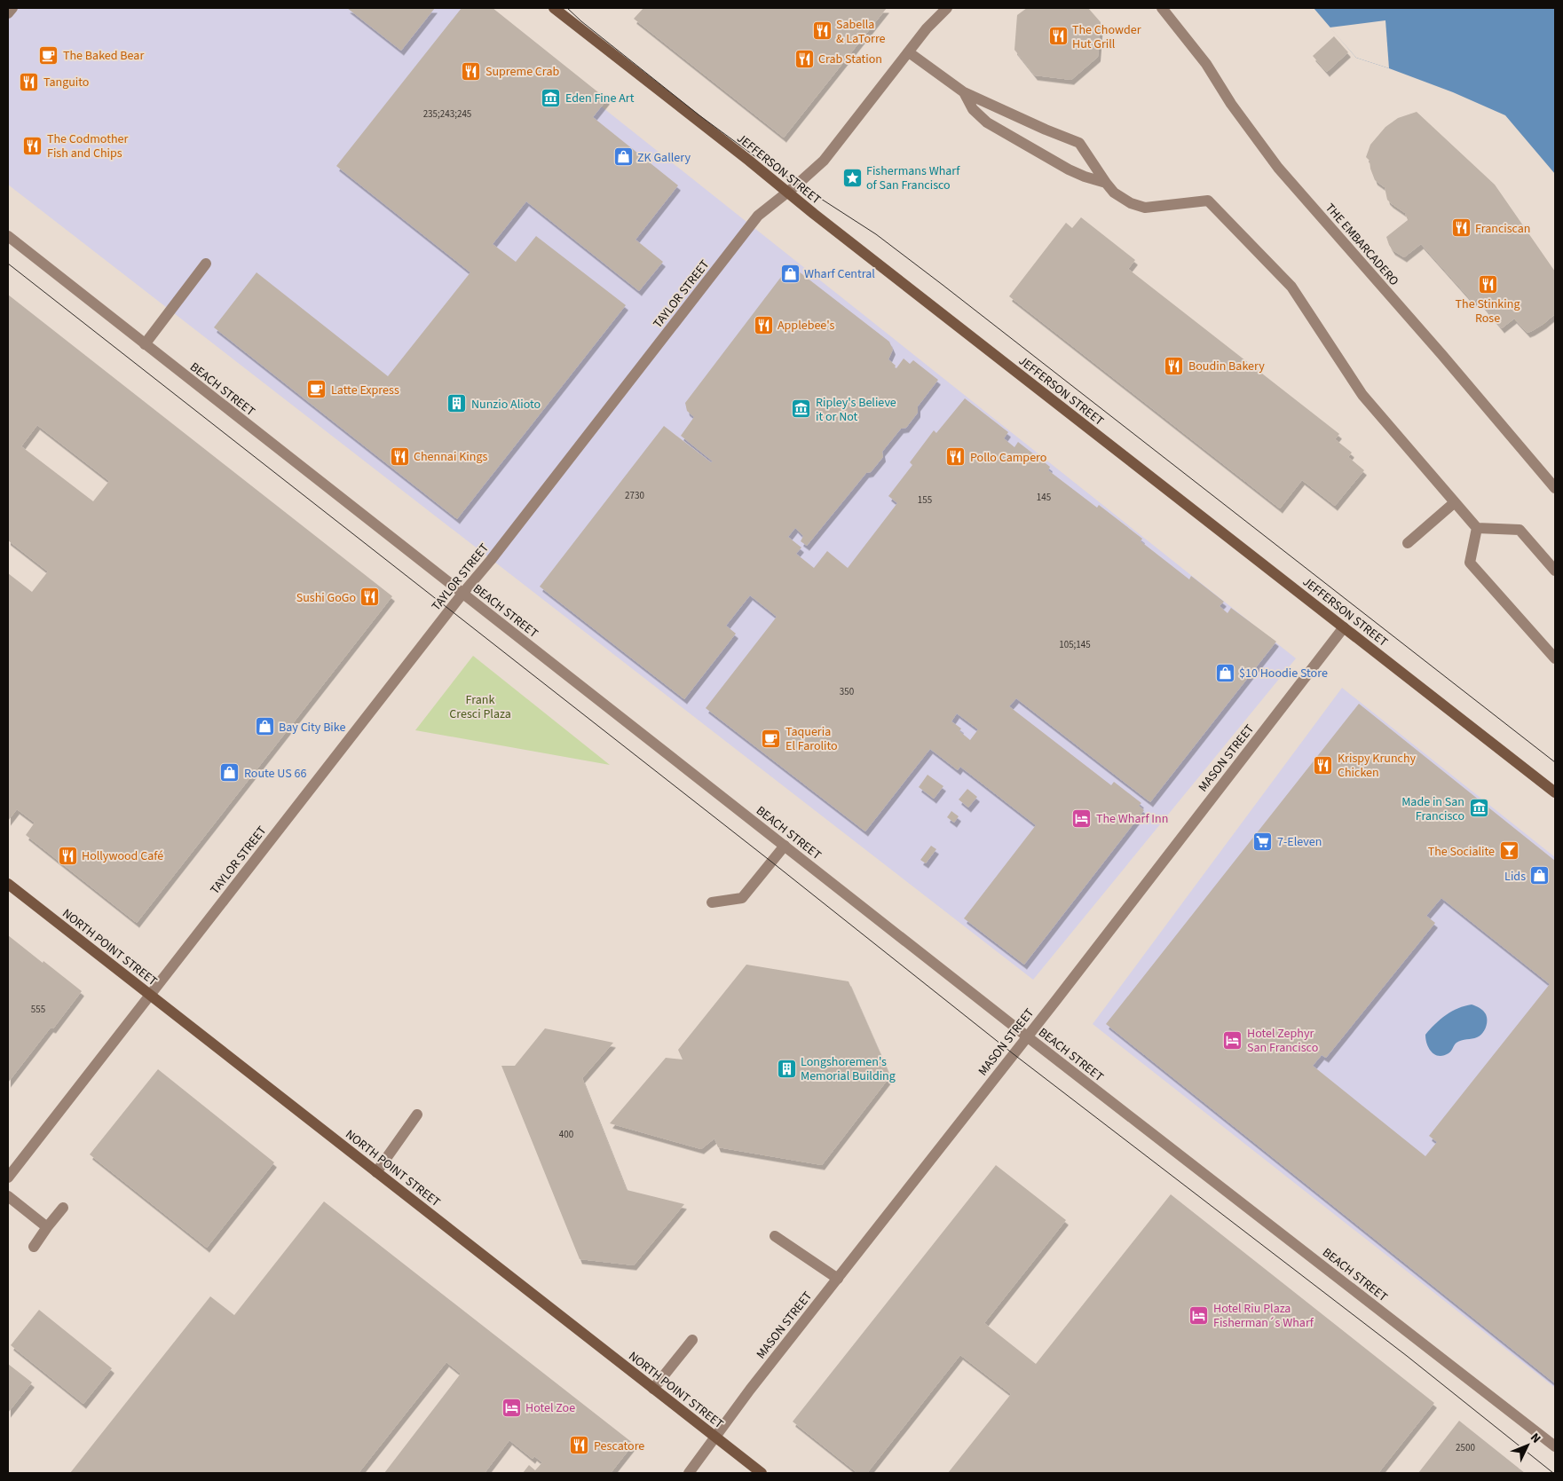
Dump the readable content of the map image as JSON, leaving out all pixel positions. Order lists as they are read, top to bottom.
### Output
{
  "streets": {
    "street": [
      "JEFFERSON STREET",
      "THE EMBARCADERO",
      "TAYLOR STREET",
      "BEACH STREET",
      "MASON STREET",
      "NORTH POINT STREET"
    ]
  },
  "crossings": [
    ["JEFFERSON STREET", "TAYLOR STREET"],
    ["JEFFERSON STREET", "MASON STREET"],
    ["TAYLOR STREET", "BEACH STREET"],
    ["TAYLOR STREET", "NORTH POINT STREET"],
    ["BEACH STREET", "MASON STREET"],
    ["MASON STREET", "NORTH POINT STREET"]
  ],
  "parks": ["Frank Cresci Plaza"],
  "places": {
    "restaurant": [
      "Sabella & LaTorre",
      "The Chowder Hut Grill",
      "Crab Station",
      "Supreme Crab",
      "Tanguito",
      "The Codmother Fish and Chips",
      "Franciscan",
      "The Stinking Rose",
      "Applebee's",
      "Boudin Bakery",
      "Chennai Kings",
      "Pollo Campero",
      "Sushi GoGo",
      "Krispy Krunchy Chicken",
      "Hollywood Café",
      "Pescatore"
    ],
    "cafe": ["The Baked Bear", "Latte Express", "Taqueria El Farolito"],
    "museum": ["Eden Fine Art", "Ripley's Believe it or Not", "Made in San Francisco"],
    "shop": [
      "ZK Gallery",
      "Wharf Central",
      "$10 Hoodie Store",
      "Bay City Bike",
      "Route US 66",
      "Lids"
    ],
    "place": ["Fishermans Wharf of San Francisco"],
    "building": ["Nunzio Alioto", "Longshoremen's Memorial Building"],
    "hotel": [
      "The Wharf Inn",
      "Hotel Zephyr San Francisco",
      "Hotel Riu Plaza Fisherman´s Wharf",
      "Hotel Zoe"
    ],
    "supermarket": ["7-Eleven"],
    "bar": ["The Socialite"]
  },
  "house_numbers": [
    "235;243;245",
    "2730",
    "145",
    "155",
    "105;145",
    "350",
    "555",
    "400",
    "2500"
  ],
  "north": "top right"
}
